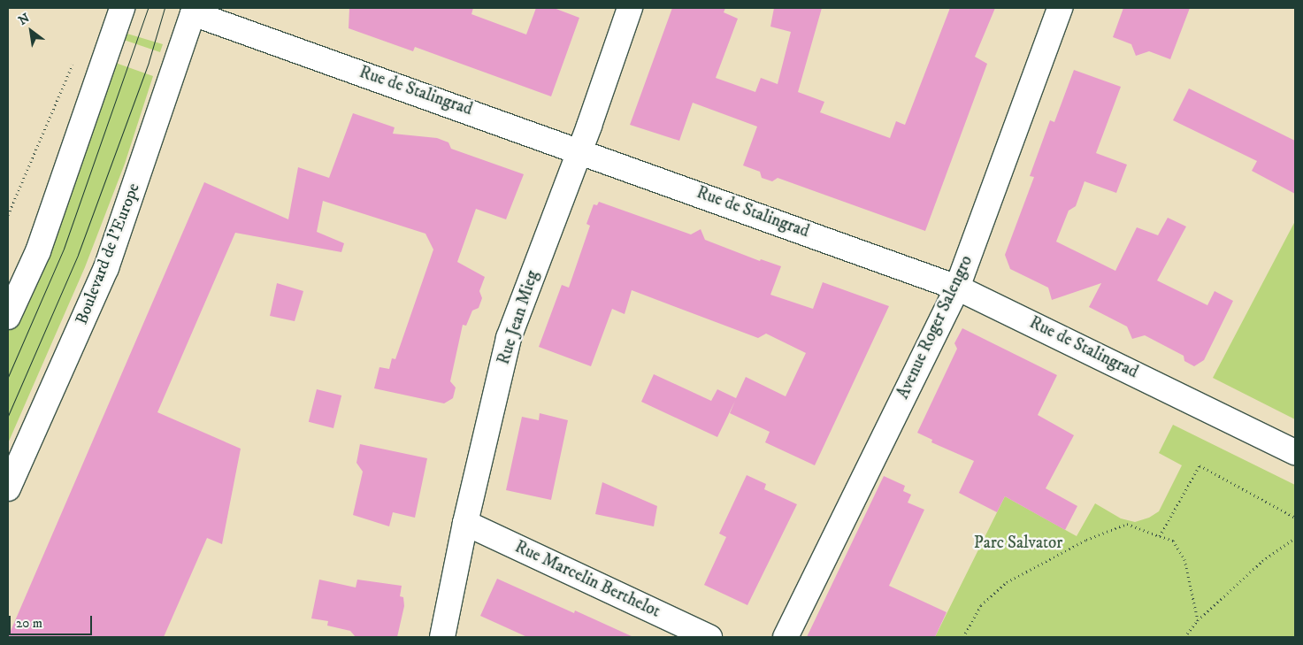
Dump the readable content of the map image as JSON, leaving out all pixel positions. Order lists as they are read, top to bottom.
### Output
{
  "streets": {
    "street": [
      "Rue de Stalingrad",
      "Boulevard de l'Europe",
      "Rue Jean Mieg",
      "Avenue Roger Salengro",
      "Rue Marcelin Berthelot"
    ]
  },
  "crossings": [
    ["Rue de Stalingrad", "Boulevard de l'Europe"],
    ["Rue de Stalingrad", "Rue Jean Mieg"],
    ["Rue de Stalingrad", "Avenue Roger Salengro"],
    ["Rue Jean Mieg", "Rue Marcelin Berthelot"]
  ],
  "parks": ["Parc Salvator"],
  "scale_bar": "20 m",
  "north": "top left"
}
